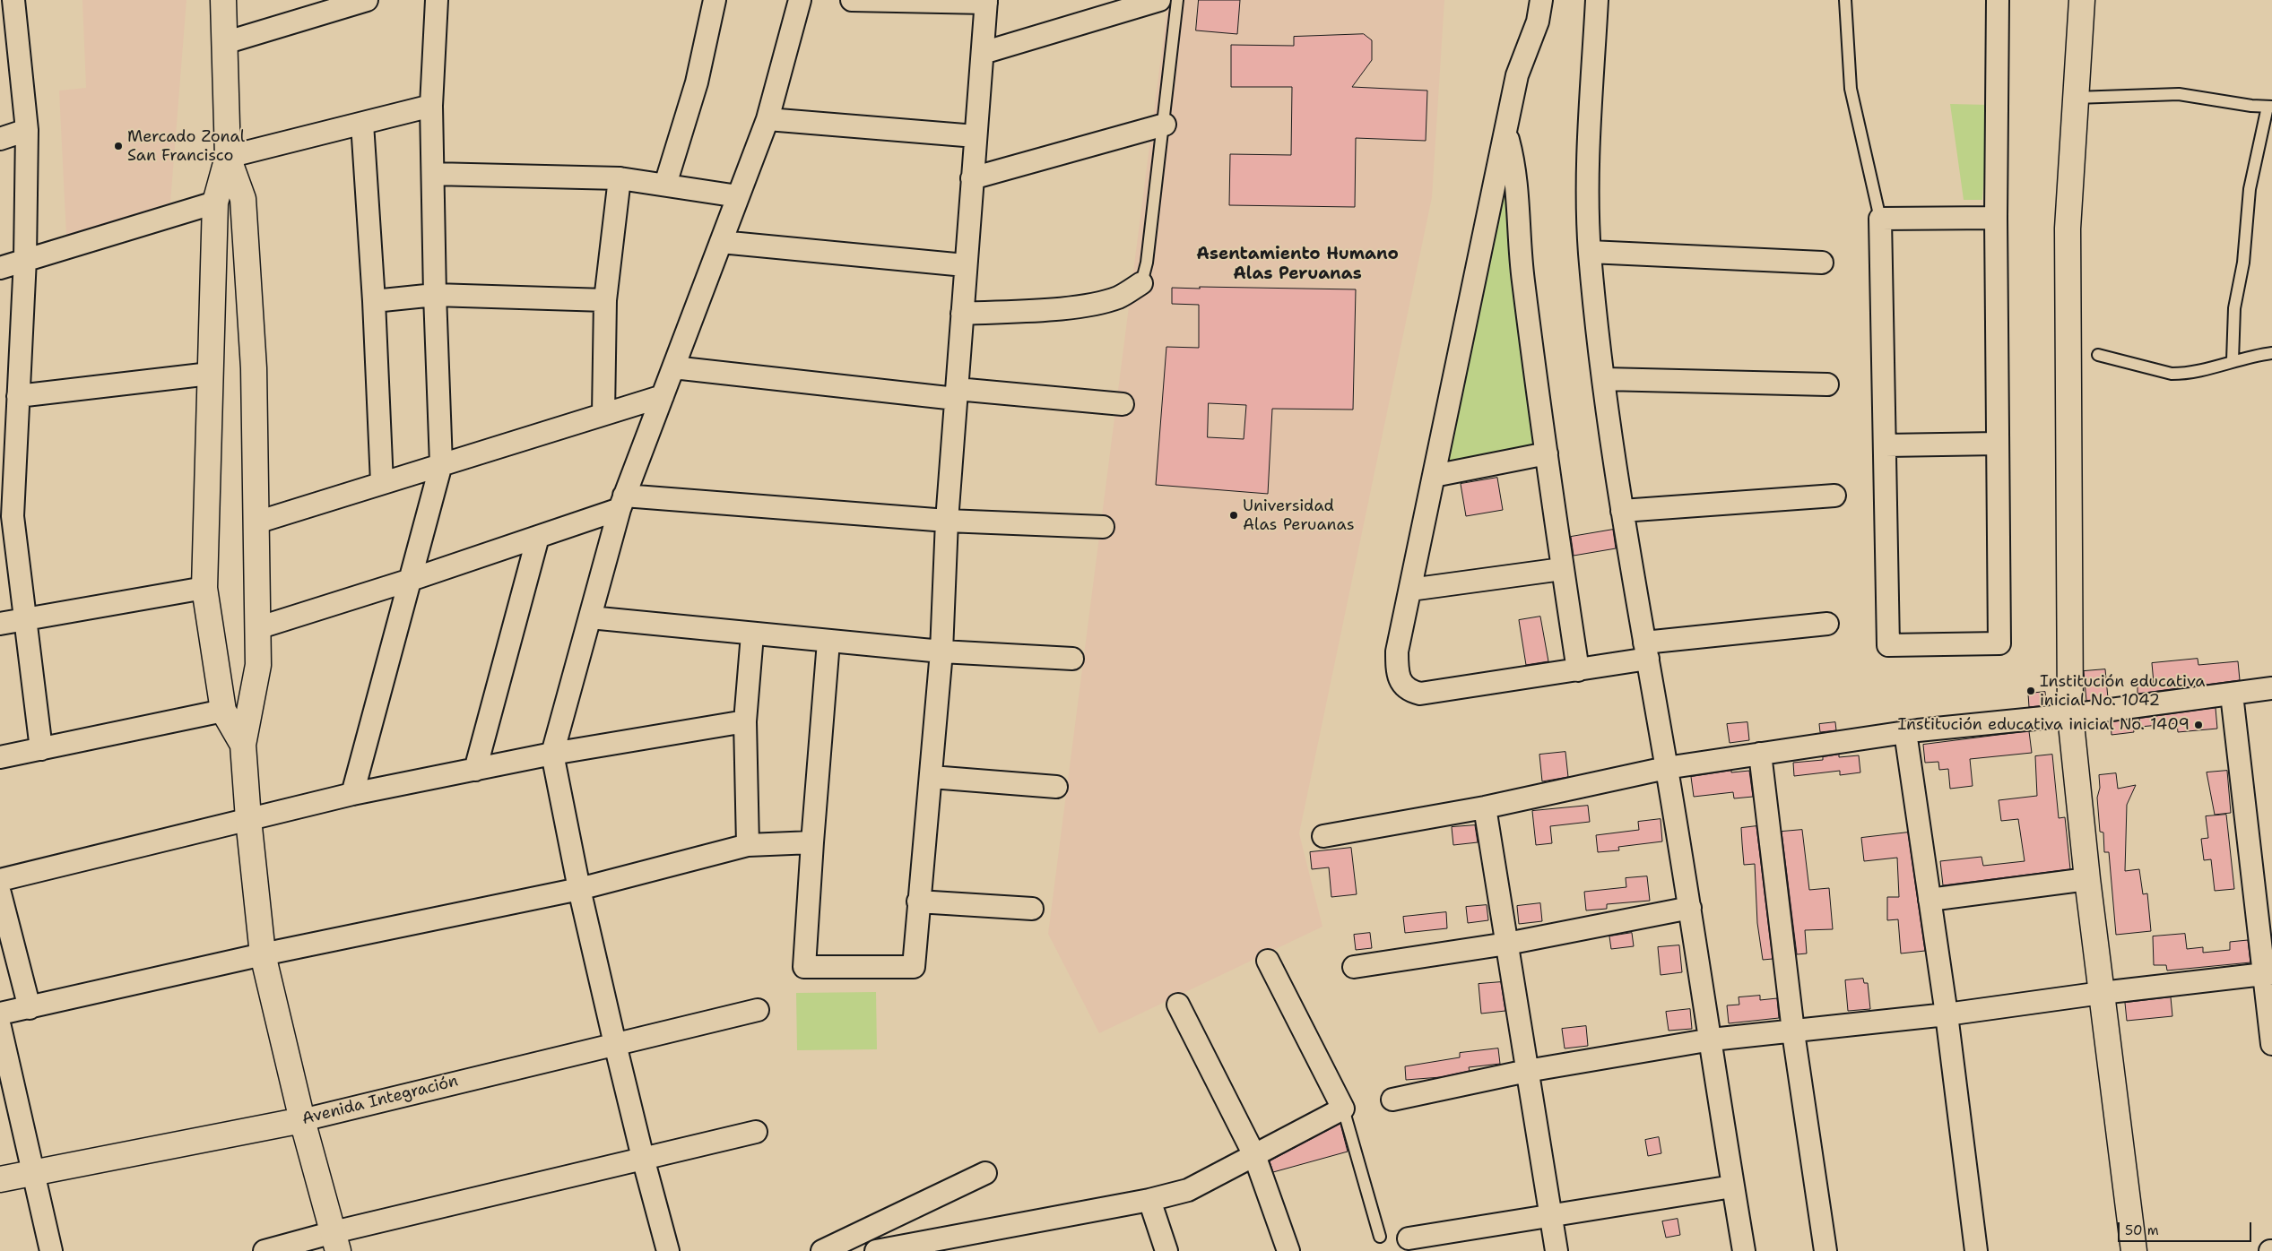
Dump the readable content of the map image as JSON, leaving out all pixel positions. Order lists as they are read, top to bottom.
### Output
{
  "streets": {
    "street": ["Avenida Integración"]
  },
  "districts": ["Asentamiento Humano Alas Peruanas"],
  "places": [
    "Mercado Zonal San Francisco",
    "Universidad Alas Peruanas",
    "Institución educativa inicial No. 1042",
    "Institución educativa inicial No. 1409"
  ],
  "scale_bar": "50 m"
}
